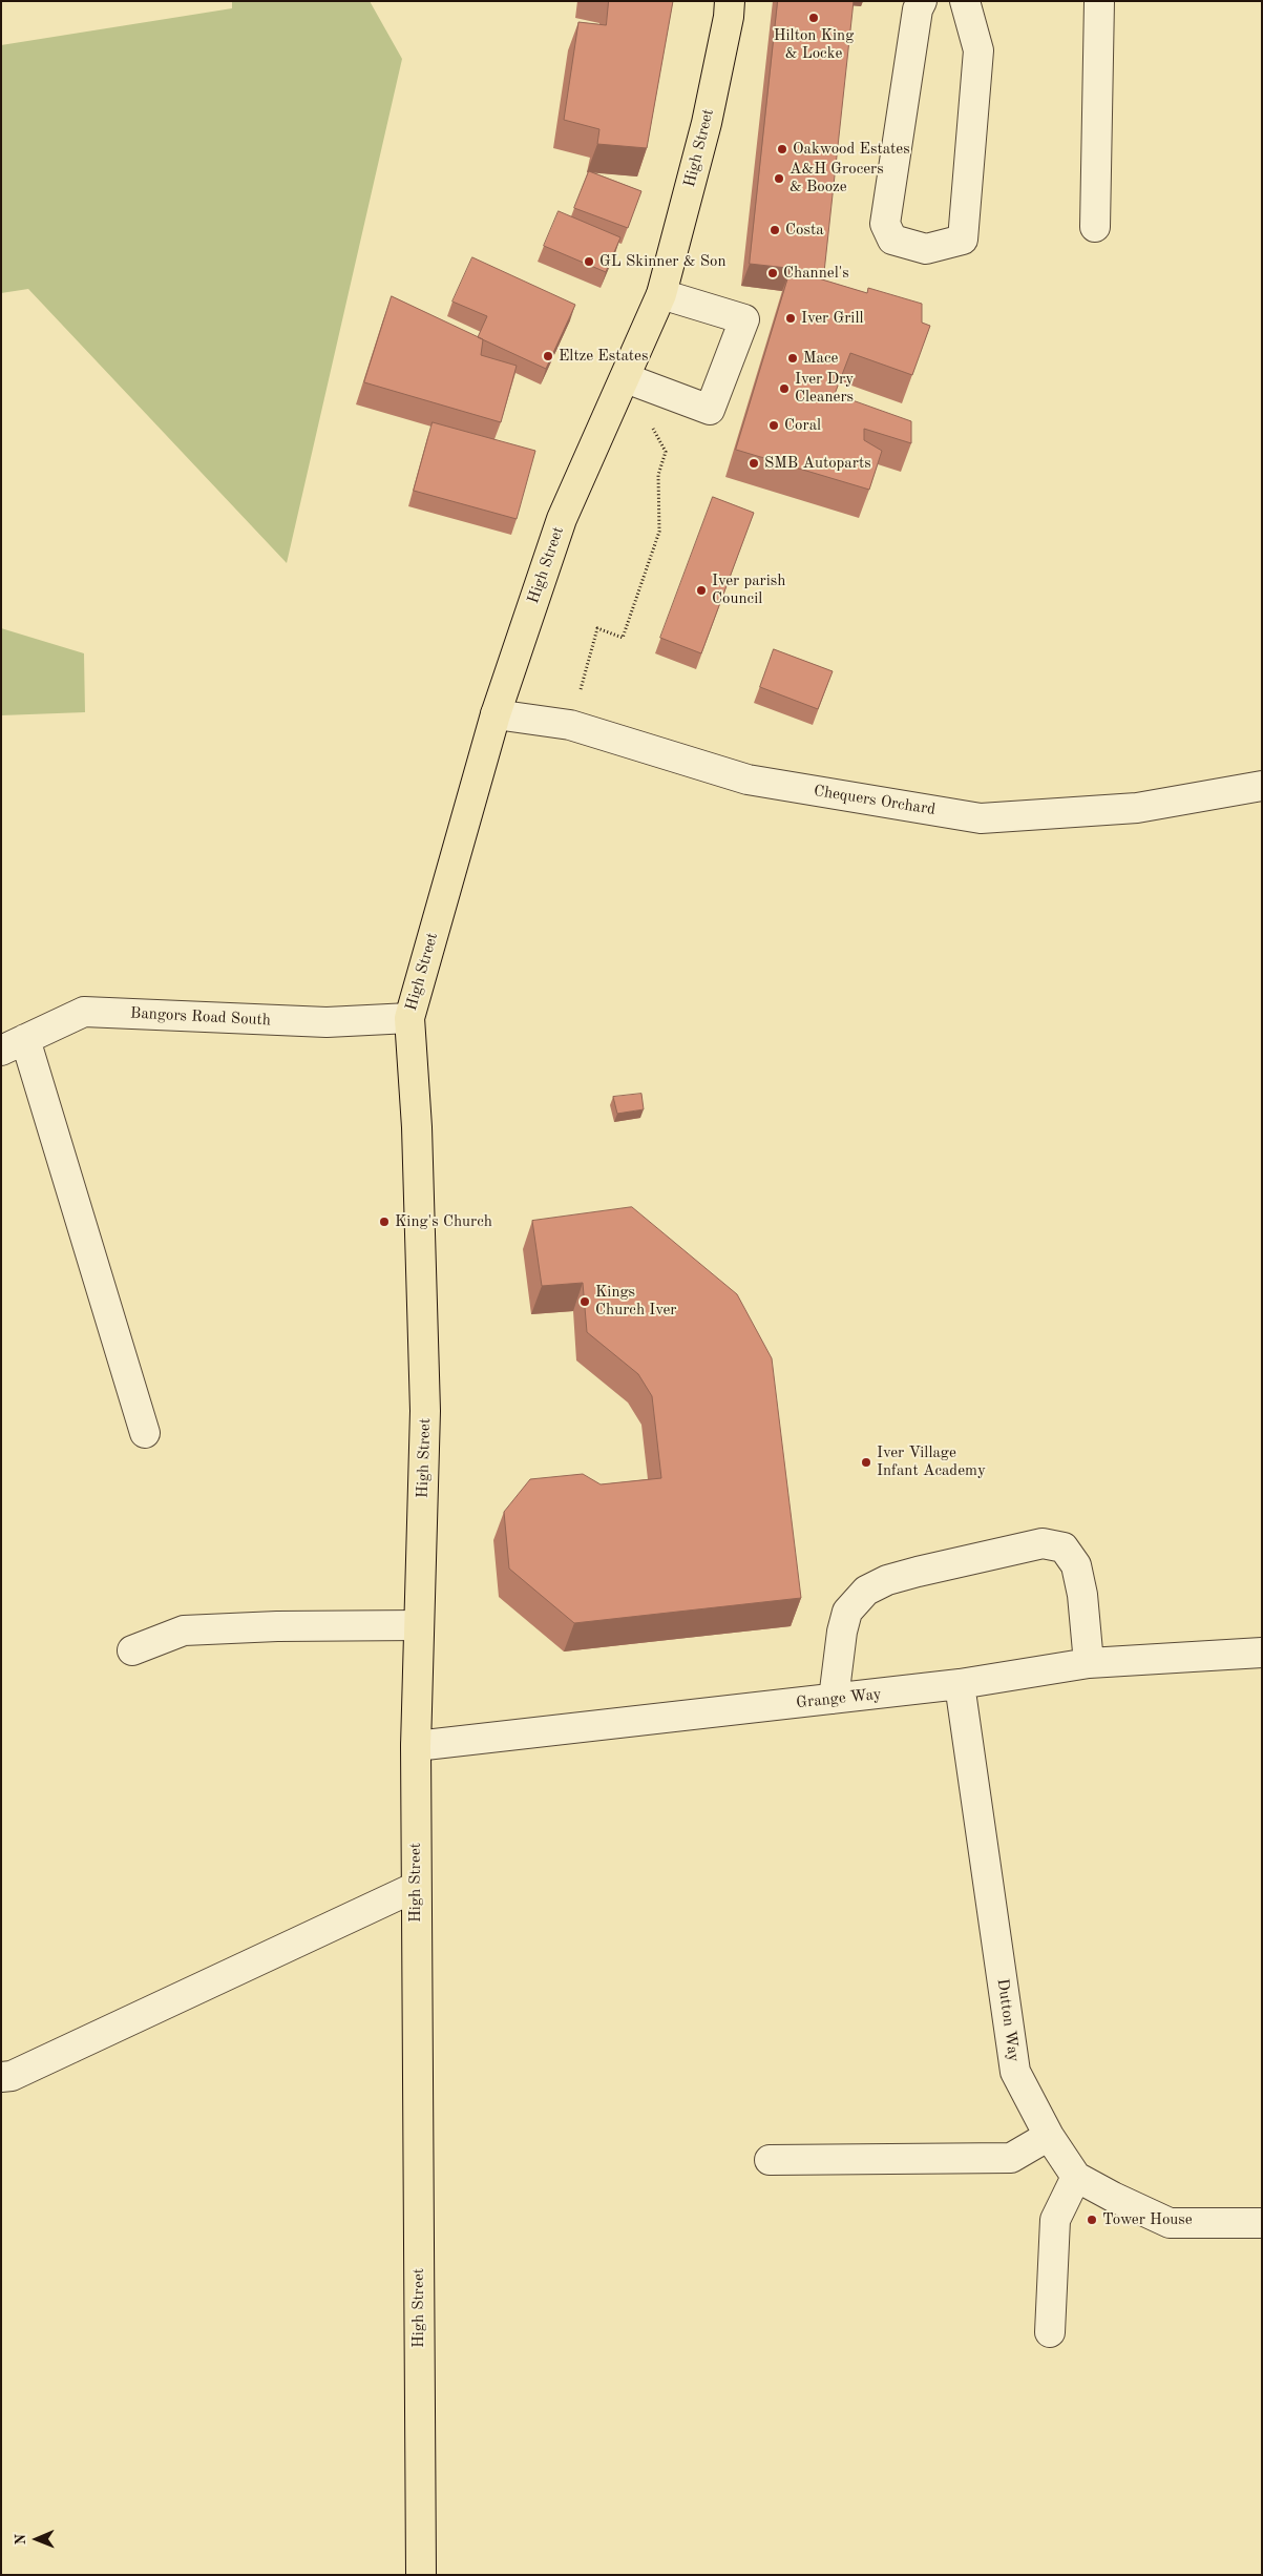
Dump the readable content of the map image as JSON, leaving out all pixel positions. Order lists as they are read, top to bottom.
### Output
{
  "streets": {
    "main road": ["High Street"],
    "street": [
      "Chequers Orchard",
      "Bangors Road South",
      "Grange Way",
      "Dutton Way"
    ]
  },
  "crossings": [
    ["High Street", "Chequers Orchard"],
    ["High Street", "Bangors Road South"],
    ["High Street", "Grange Way"],
    ["Grange Way", "Dutton Way"]
  ],
  "places": [
    "Hilton King & Locke",
    "Oakwood Estates",
    "A&H Grocers & Booze",
    "Costa",
    "GL Skinner & Son",
    "Channel's",
    "Iver Grill",
    "Eltze Estates",
    "Mace",
    "Iver Dry Cleaners",
    "Coral",
    "SMB Autoparts",
    "Iver parish Council",
    "King's Church",
    "Kings Church Iver",
    "Iver Village Infant Academy",
    "Tower House"
  ],
  "north": "left"
}
